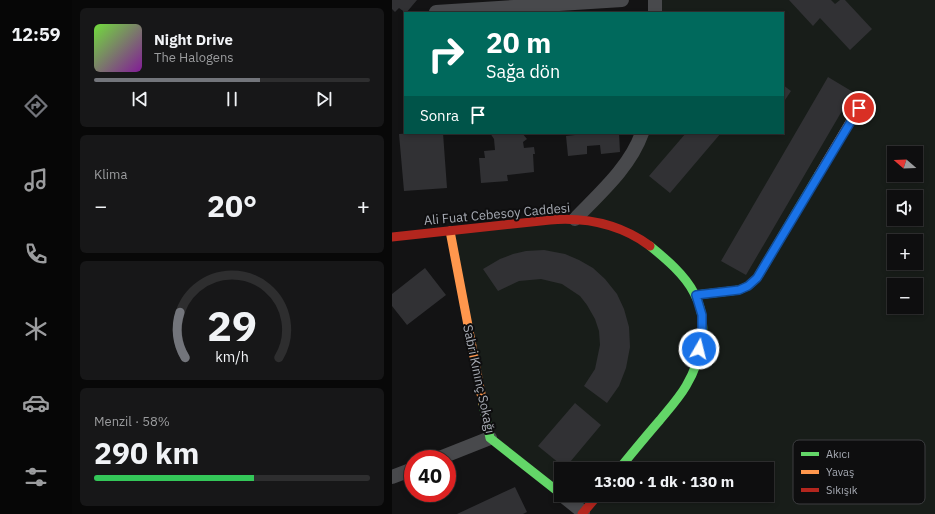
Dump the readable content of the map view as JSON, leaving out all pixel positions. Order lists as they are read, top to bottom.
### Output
{
  "streets": {
    "street": ["Ali Fuat Cebesoy Caddesi", "Sabri Kınınç Sokağı"]
  },
  "crossings": [
    ["Ali Fuat Cebesoy Caddesi", "Sabri Kınınç Sokağı"]
  ],
  "legend": ["Akıcı", "Yavaş", "Sıkışık"],
  "north": "left",
  "page": {
    "tabs": "12:59",
    "turn": ["20 m", "Sağa dön"],
    "song": ["Night Drive", "The Halogens"],
    "then": "Sonra",
    "tile": [
      "Klima",
      ["Menzil · 58%", "290 km"]
    ],
    "map_buttons": ["+", "−"],
    "heat": ["−", "20°", "+"],
    "limit": "40",
    "trip": "13:00 · 1 dk · 130 m",
    "gauge": ["29", "km/h"]
  }
}
